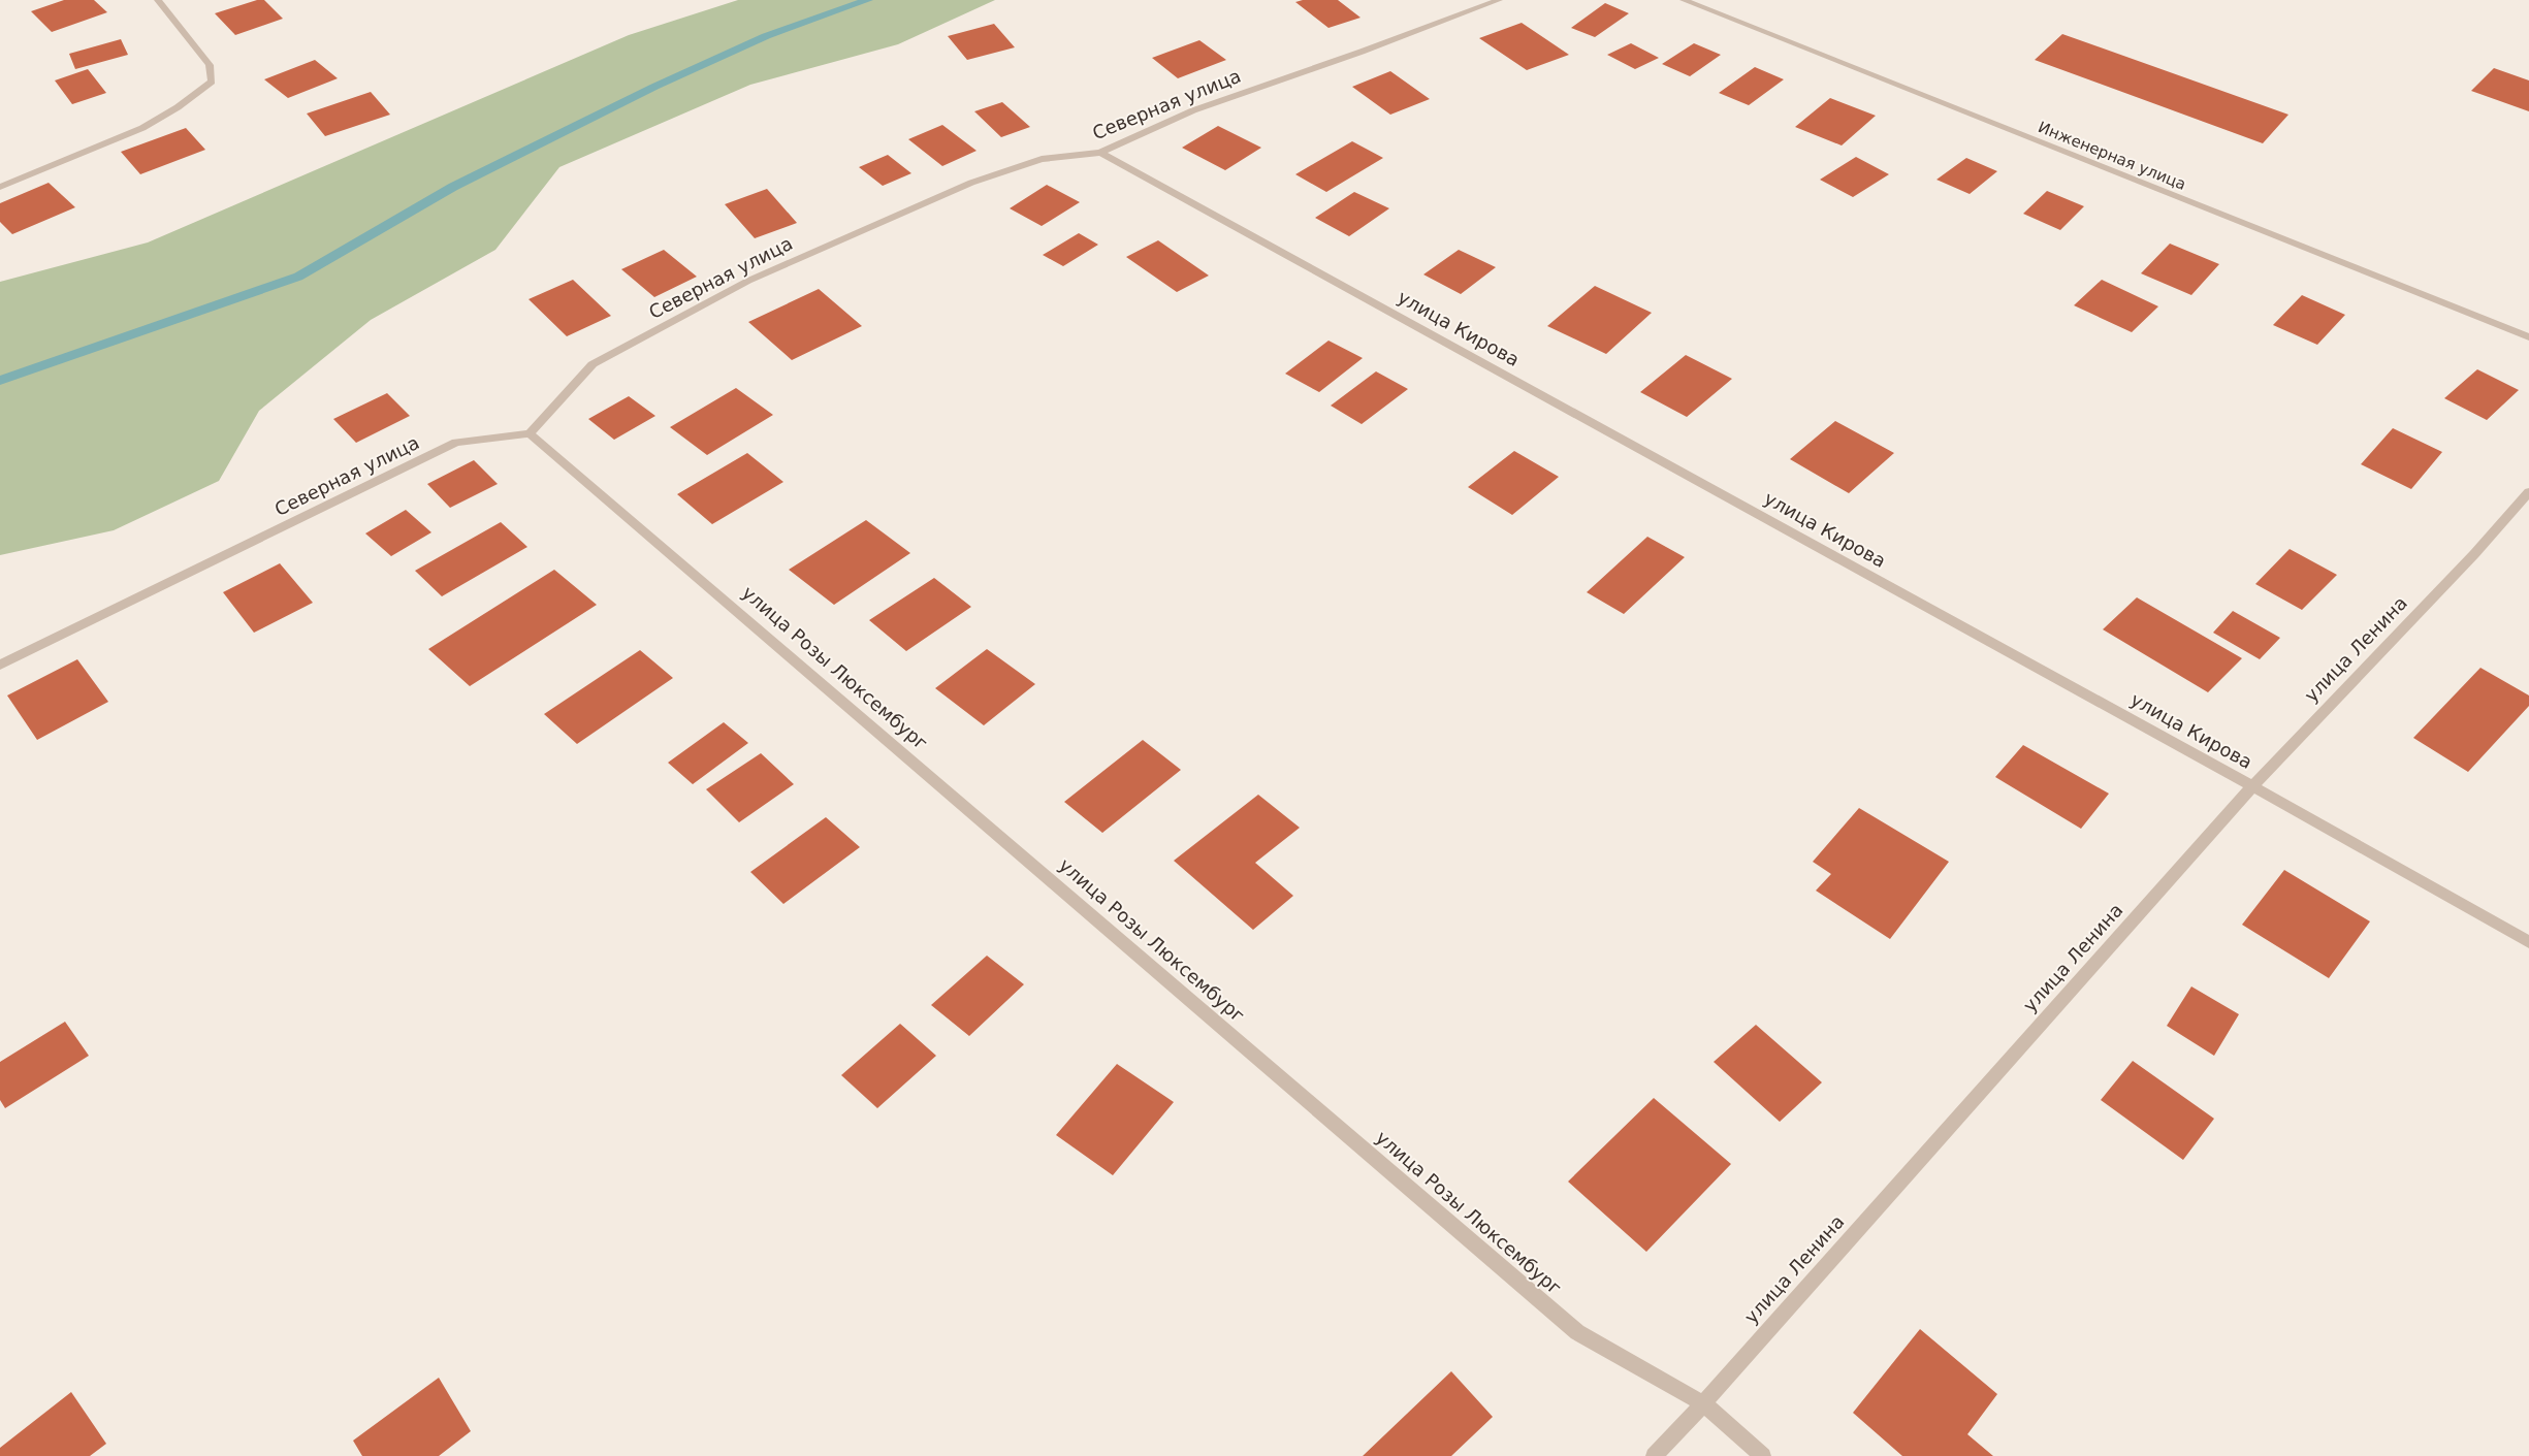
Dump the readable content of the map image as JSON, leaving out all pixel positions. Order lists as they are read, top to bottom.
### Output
{
  "streets": {
    "street": [
      "Северная улица",
      "Инженерная улица",
      "улица Кирова",
      "улица Ленина",
      "улица Розы Люксембург"
    ]
  },
  "crossings": [
    ["Северная улица", "улица Кирова"],
    ["Северная улица", "улица Розы Люксембург"],
    ["улица Кирова", "улица Ленина"],
    ["улица Ленина", "улица Розы Люксембург"]
  ]
}
